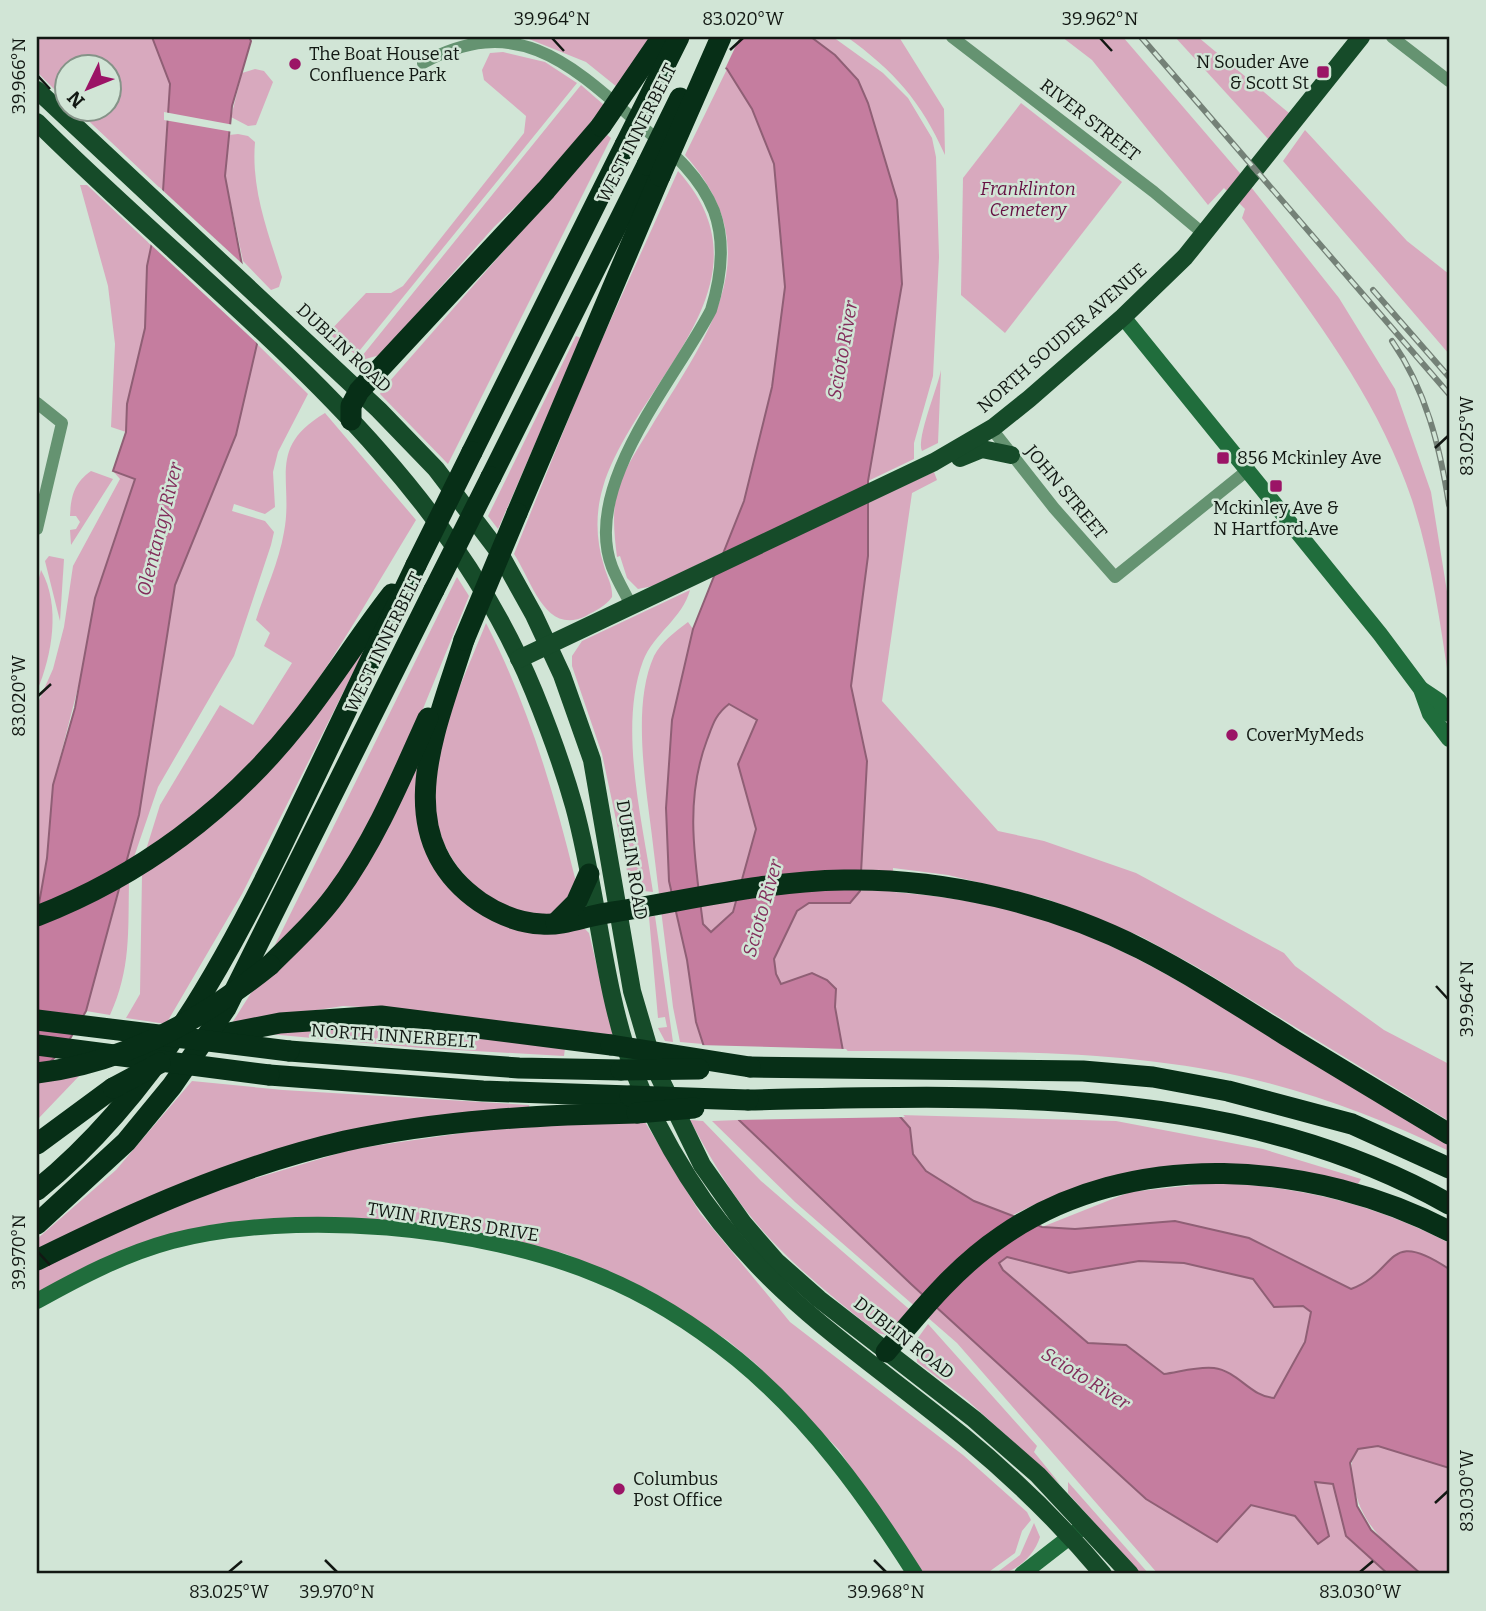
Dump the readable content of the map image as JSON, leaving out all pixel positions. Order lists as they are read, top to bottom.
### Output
{
  "streets": {
    "highway": ["WEST INNERBELT", "NORTH INNERBELT"],
    "main road": ["NORTH SOUDER AVENUE", "DUBLIN ROAD", "TWIN RIVERS DRIVE"],
    "street": ["RIVER STREET", "JOHN STREET"]
  },
  "crossings": [
    ["RIVER STREET", "NORTH SOUDER AVENUE"],
    ["NORTH SOUDER AVENUE", "DUBLIN ROAD"],
    ["NORTH SOUDER AVENUE", "JOHN STREET"]
  ],
  "water": ["Scioto River", "Olentangy River"],
  "parks": ["Franklinton Cemetery"],
  "places": {
    "other": ["The Boat House at Confluence Park", "CoverMyMeds", "Columbus Post Office"],
    "transit": ["N Souder Ave & Scott St", "856 Mckinley Ave", "Mckinley Ave & N Hartford Ave"]
  },
  "north": "bottom left",
  "coordinates": [
    "39.964°N",
    "83.020°W",
    "39.962°N",
    "39.966°N",
    "83.025°W",
    "39.970°N",
    "83.030°W",
    "39.968°N"
  ]
}
